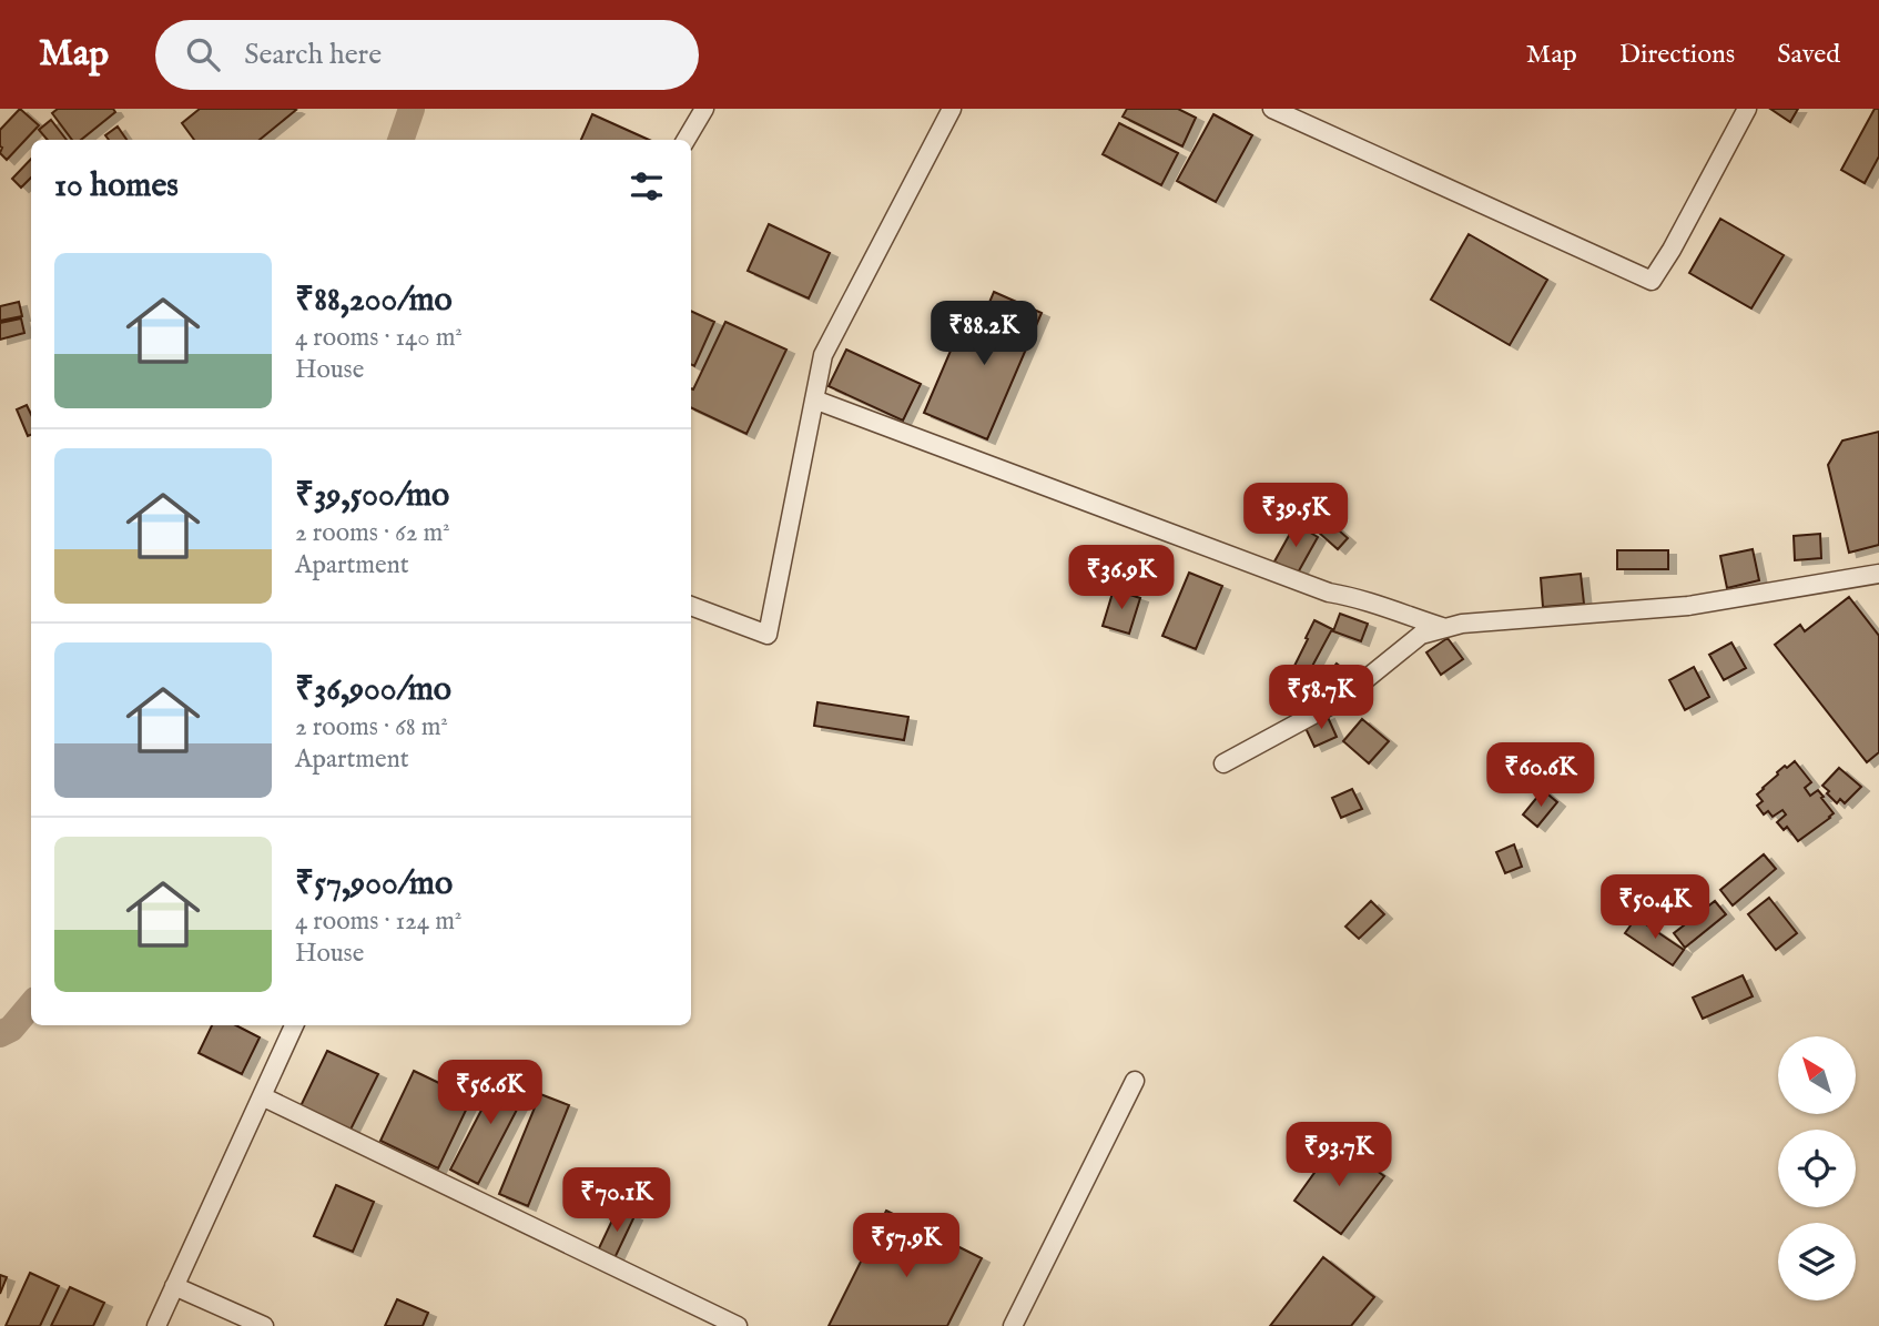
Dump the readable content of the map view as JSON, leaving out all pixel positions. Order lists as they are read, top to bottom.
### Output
{
  "north": "top left",
  "page": {
    "header": "Map",
    "search": "Search here",
    "nav": ["Map", "Directions", "Saved"],
    "heading": "10 homes",
    "list": [
      {
        "name": "₹88,200/mo",
        "note": "4 rooms · 140 m² · House"
      },
      {
        "name": "₹39,500/mo",
        "note": "2 rooms · 62 m² · Apartment"
      },
      {
        "name": "₹36,900/mo",
        "note": "2 rooms · 68 m² · Apartment"
      },
      {
        "name": "₹57,900/mo",
        "note": "4 rooms · 124 m² · House"
      }
    ],
    "price": [
      "₹88.2K",
      "₹39.5K",
      "₹36.9K",
      "₹58.7K",
      "₹60.6K",
      "₹50.4K",
      "₹56.6K",
      "₹93.7K",
      "₹70.1K",
      "₹57.9K"
    ]
  }
}
